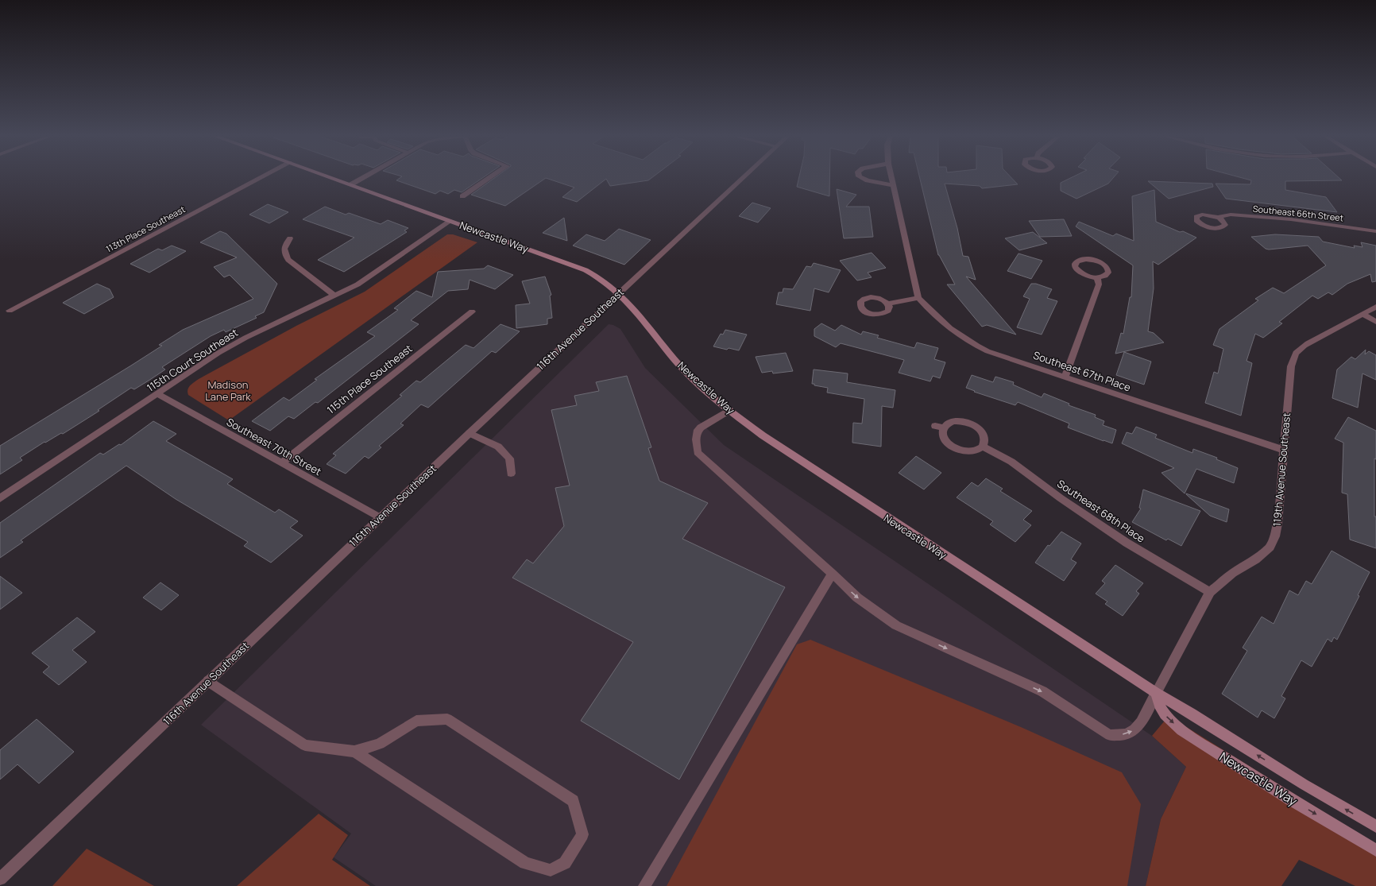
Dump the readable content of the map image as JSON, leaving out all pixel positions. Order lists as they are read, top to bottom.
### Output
{
  "streets": {
    "main road": ["Newcastle Way"],
    "street": [
      "Southeast 66th Street",
      "113th Place Southeast",
      "116th Avenue Southeast",
      "115th Court Southeast",
      "Southeast 67th Place",
      "115th Place Southeast",
      "Southeast 70th Street",
      "119th Avenue Southeast",
      "Southeast 68th Place"
    ]
  },
  "crossings": [
    ["Newcastle Way", "116th Avenue Southeast"],
    ["Newcastle Way", "115th Court Southeast"],
    ["Newcastle Way", "119th Avenue Southeast"],
    ["116th Avenue Southeast", "Southeast 70th Street"],
    ["115th Court Southeast", "Southeast 70th Street"],
    ["Southeast 67th Place", "119th Avenue Southeast"],
    ["115th Place Southeast", "Southeast 70th Street"],
    ["119th Avenue Southeast", "Southeast 68th Place"]
  ],
  "parks": ["Madison Lane Park"]
}
